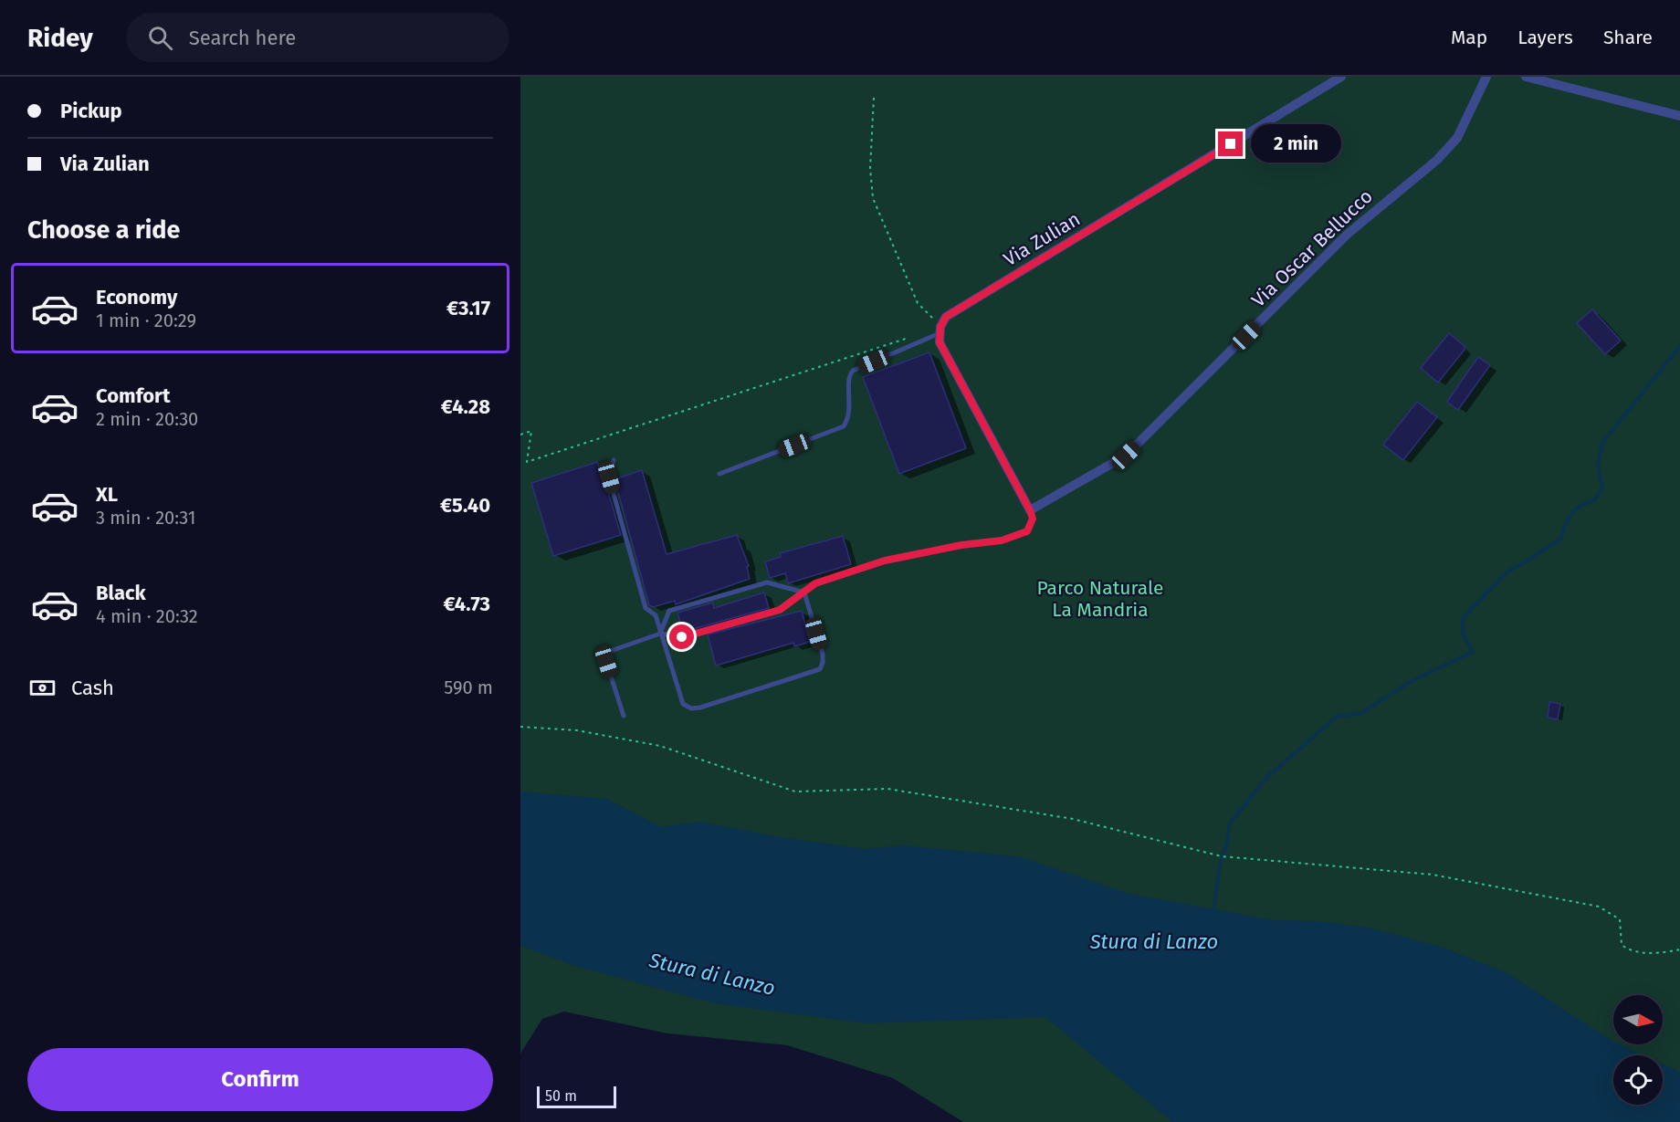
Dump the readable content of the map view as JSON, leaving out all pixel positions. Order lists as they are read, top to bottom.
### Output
{
  "streets": {
    "street": ["Via Zulian", "Via Oscar Bellucco"]
  },
  "water": ["Stura di Lanzo"],
  "parks": ["Parco Naturale La Mandria"],
  "scale_bar": "50 m",
  "north": "right",
  "page": {
    "header": "Ridey",
    "search": "Search here",
    "nav": ["Map", "Layers", "Share"],
    "banner": ["Pickup", "Via Zulian"],
    "bubble": "2 min",
    "heading": "Choose a ride",
    "list": [
      {
        "name": "Economy",
        "note": "1 min · 20:29",
        "value": "€3.17"
      },
      {
        "name": "Comfort",
        "note": "2 min · 20:30",
        "value": "€4.28"
      },
      {
        "name": "XL",
        "note": "3 min · 20:31",
        "value": "€5.40"
      },
      {
        "name": "Black",
        "note": "4 min · 20:32",
        "value": "€4.73"
      }
    ],
    "pay": ["Cash", "590 m"],
    "buttons": "Confirm",
    "scale": "50 m"
  }
}
